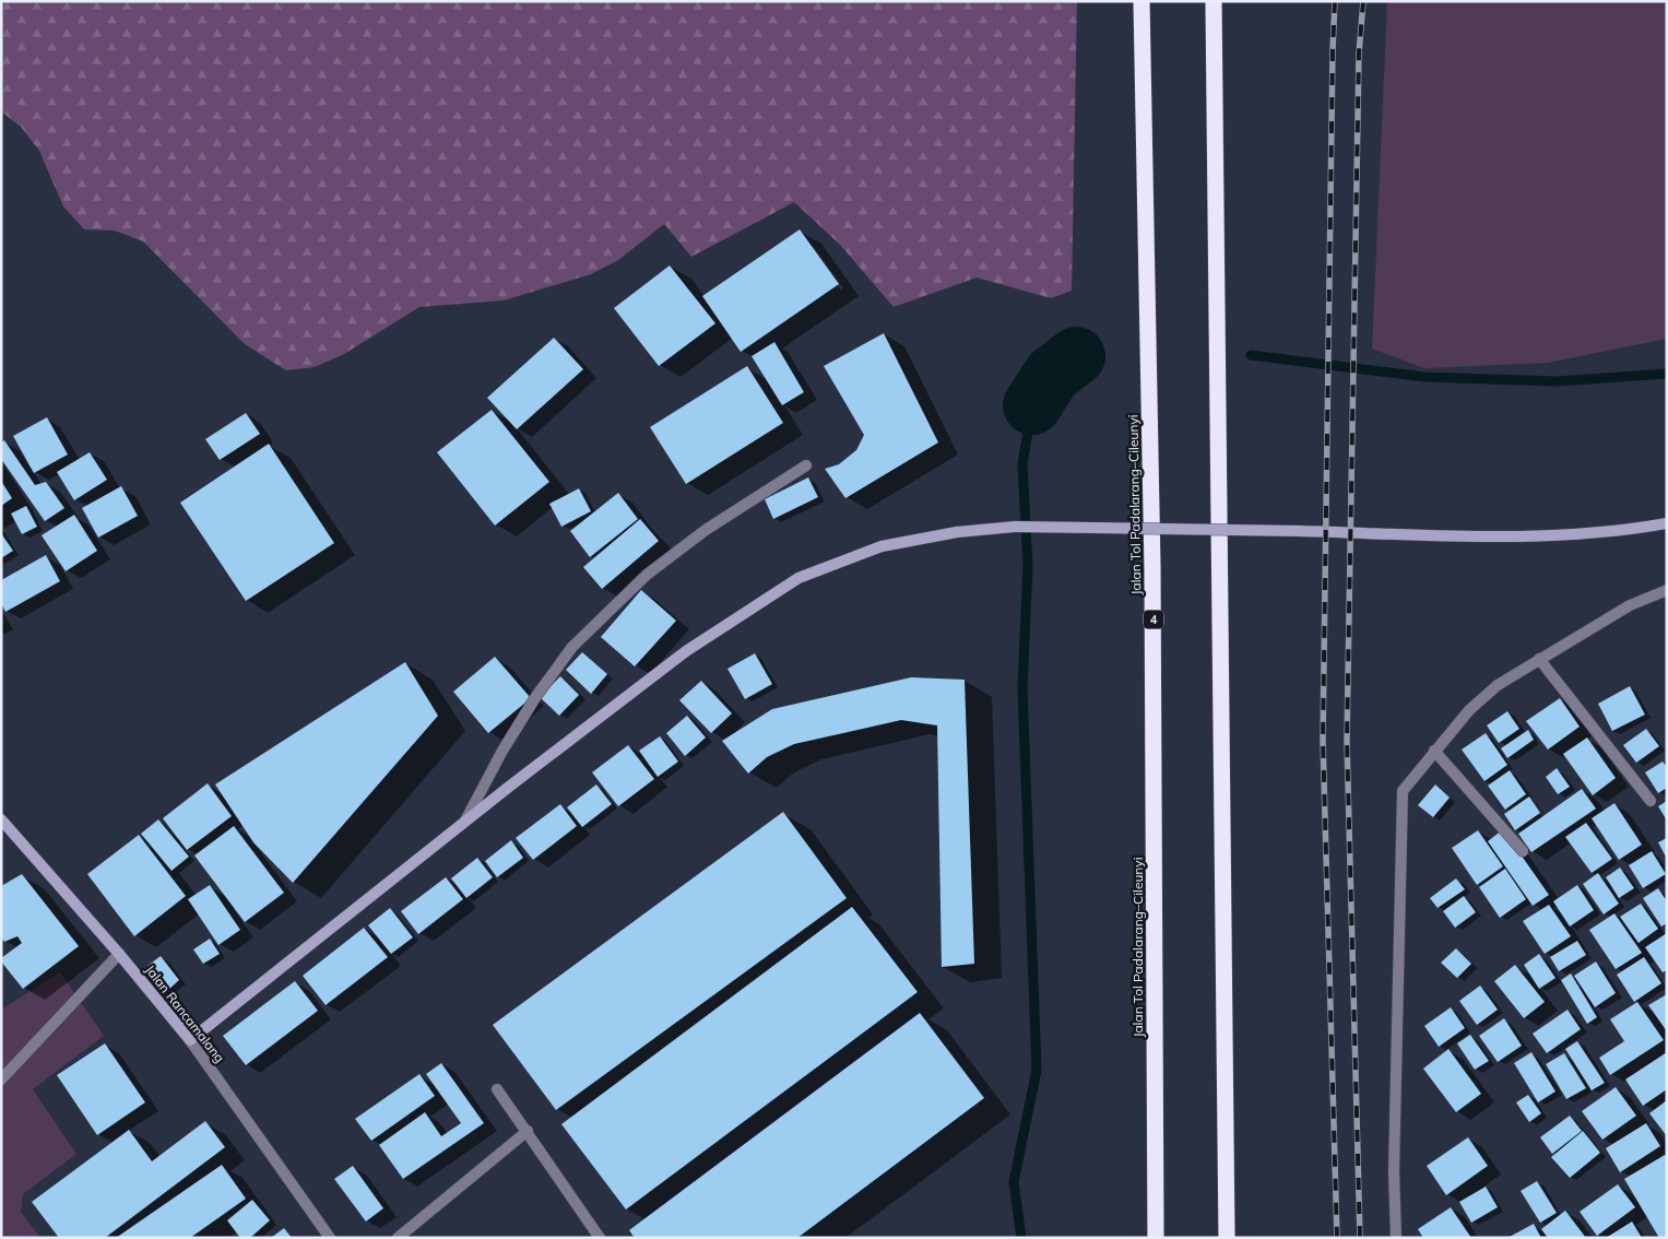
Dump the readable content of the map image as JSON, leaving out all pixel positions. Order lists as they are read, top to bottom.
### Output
{
  "streets": {
    "highway": ["Jalan Tol Padalarang–Cileunyi", "4"],
    "street": ["Jalan Rancamalang"]
  }
}
